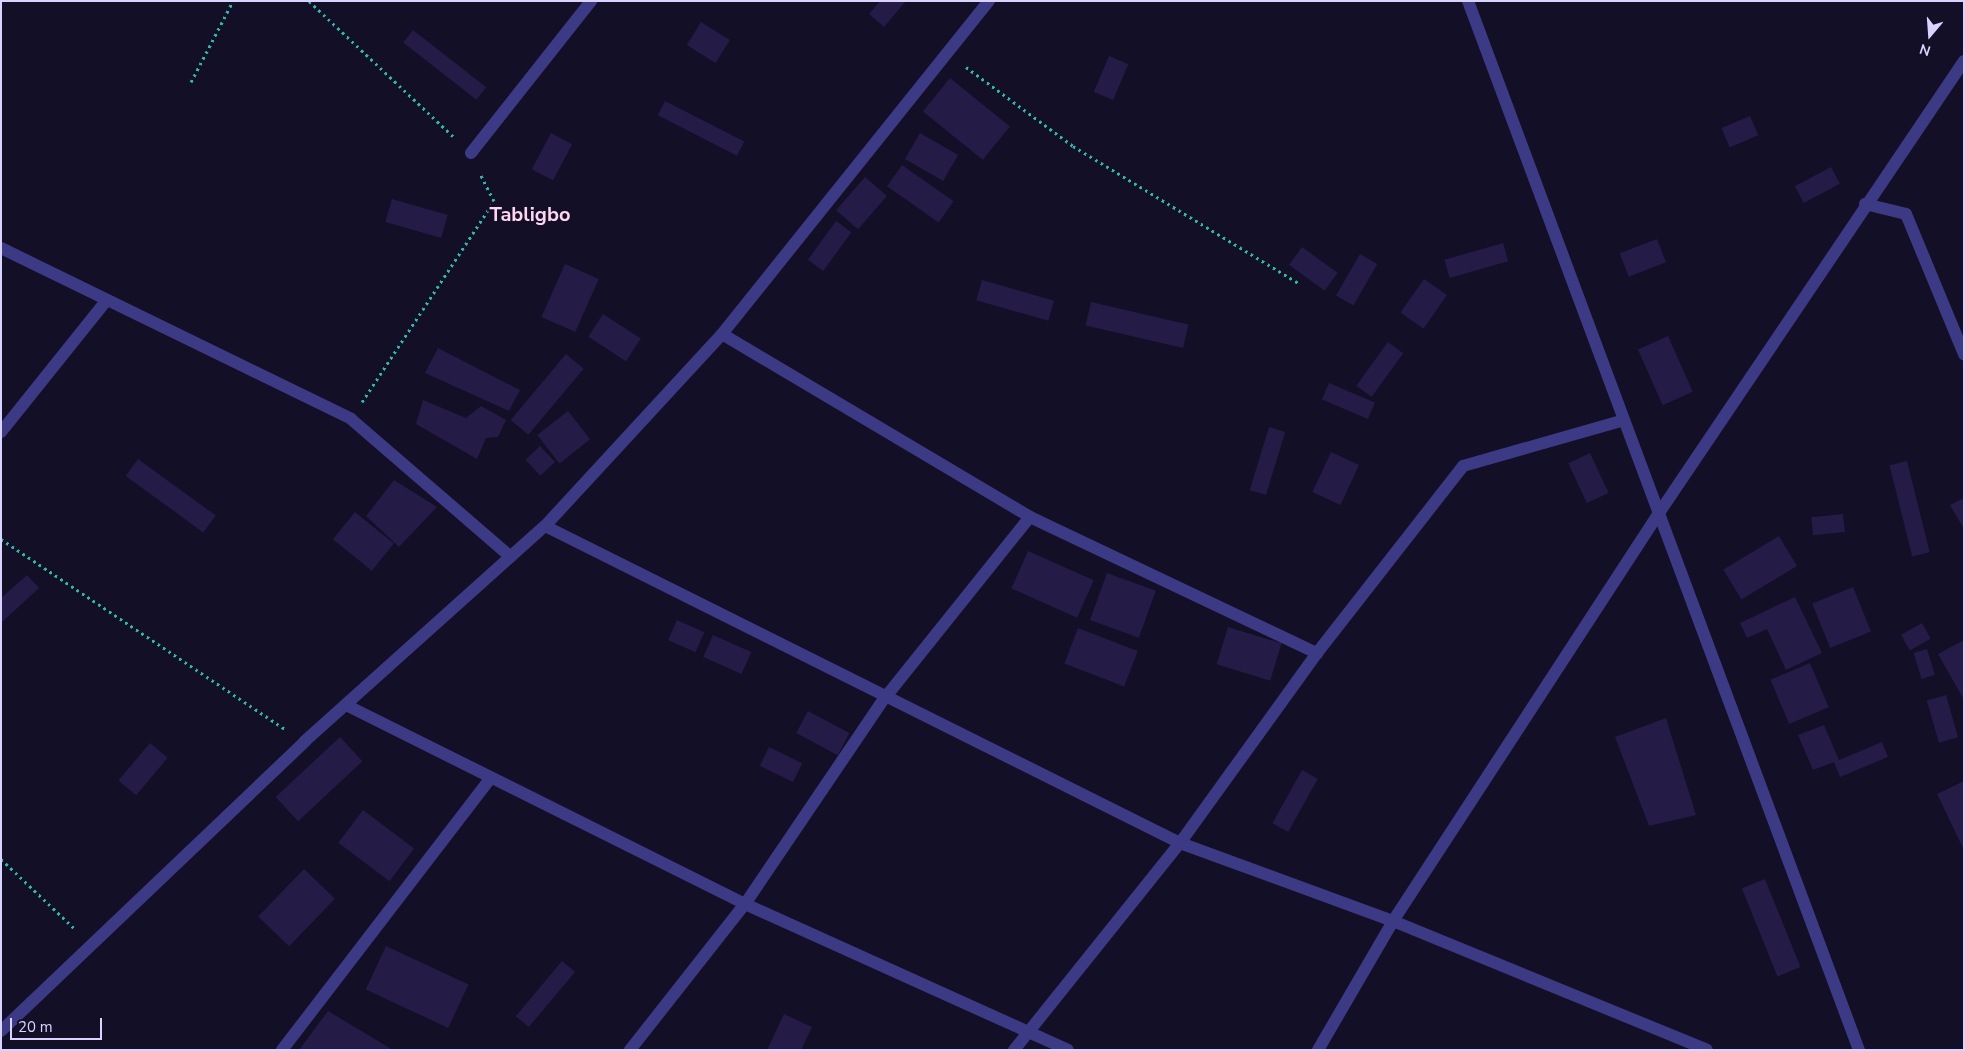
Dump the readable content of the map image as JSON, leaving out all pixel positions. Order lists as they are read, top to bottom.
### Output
{
  "districts": ["Tabligbo"],
  "scale_bar": "20 m",
  "north": "bottom"
}
